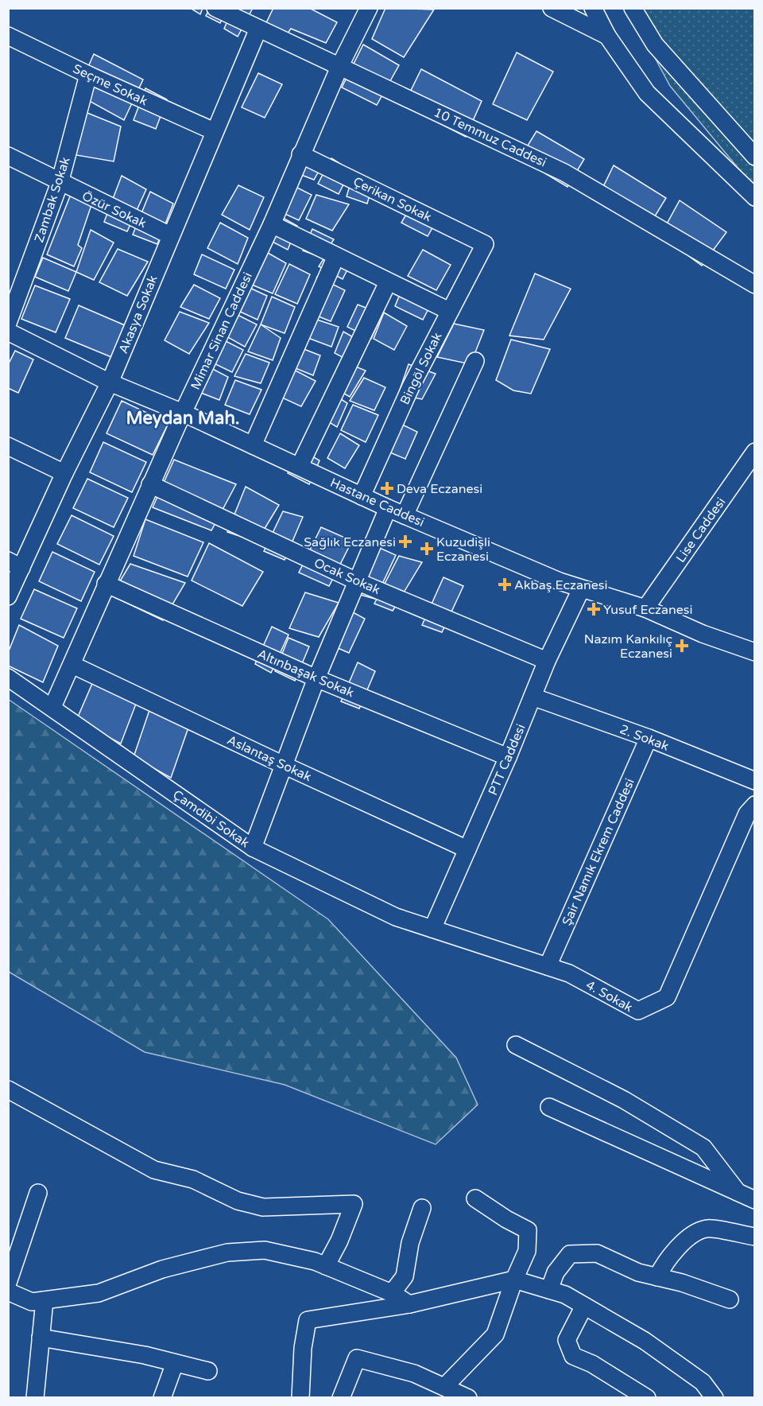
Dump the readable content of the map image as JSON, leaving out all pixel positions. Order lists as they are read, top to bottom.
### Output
{
  "streets": {
    "street": [
      "Seçme Sokak",
      "10 Temmuz Caddesi",
      "Çerikan Sokak",
      "Zambak Sokak",
      "Özür Sokak",
      "Akasya Sokak",
      "Mimar Sinan Caddesi",
      "Bingöl Sokak",
      "Hastane Caddesi",
      "Lise Caddesi",
      "Ocak Sokak",
      "Altınbaşak Sokak",
      "2. Sokak",
      "Aslantaş Sokak",
      "PTT Caddesi",
      "Çamdibi Sokak",
      "Şair Namık Ekrem Caddesi",
      "4. Sokak"
    ]
  },
  "crossings": [
    ["Seçme Sokak", "Zambak Sokak"],
    ["Seçme Sokak", "Akasya Sokak"],
    ["10 Temmuz Caddesi", "Akasya Sokak"],
    ["10 Temmuz Caddesi", "Mimar Sinan Caddesi"],
    ["Çerikan Sokak", "Mimar Sinan Caddesi"],
    ["Çerikan Sokak", "Bingöl Sokak"],
    ["Zambak Sokak", "Özür Sokak"],
    ["Özür Sokak", "Akasya Sokak"],
    ["Akasya Sokak", "Hastane Caddesi"],
    ["Mimar Sinan Caddesi", "Hastane Caddesi"],
    ["Mimar Sinan Caddesi", "Ocak Sokak"],
    ["Mimar Sinan Caddesi", "Altınbaşak Sokak"],
    ["Mimar Sinan Caddesi", "Aslantaş Sokak"],
    ["Mimar Sinan Caddesi", "Çamdibi Sokak"],
    ["Bingöl Sokak", "Hastane Caddesi"],
    ["Hastane Caddesi", "Lise Caddesi"],
    ["Hastane Caddesi", "PTT Caddesi"],
    ["Ocak Sokak", "PTT Caddesi"],
    ["Altınbaşak Sokak", "PTT Caddesi"],
    ["2. Sokak", "PTT Caddesi"],
    ["2. Sokak", "Şair Namık Ekrem Caddesi"],
    ["Aslantaş Sokak", "PTT Caddesi"],
    ["PTT Caddesi", "Çamdibi Sokak"],
    ["PTT Caddesi", "4. Sokak"],
    ["Çamdibi Sokak", "4. Sokak"],
    ["Şair Namık Ekrem Caddesi", "4. Sokak"]
  ],
  "districts": ["Meydan Mah."],
  "places": {
    "health": [
      "Deva Eczanesi",
      "Sağlık Eczanesi",
      "Kuzudişli Eczanesi",
      "Akbaş Eczanesi",
      "Yusuf Eczanesi",
      "Nazım Kankılıç Eczanesi"
    ]
  }
}
